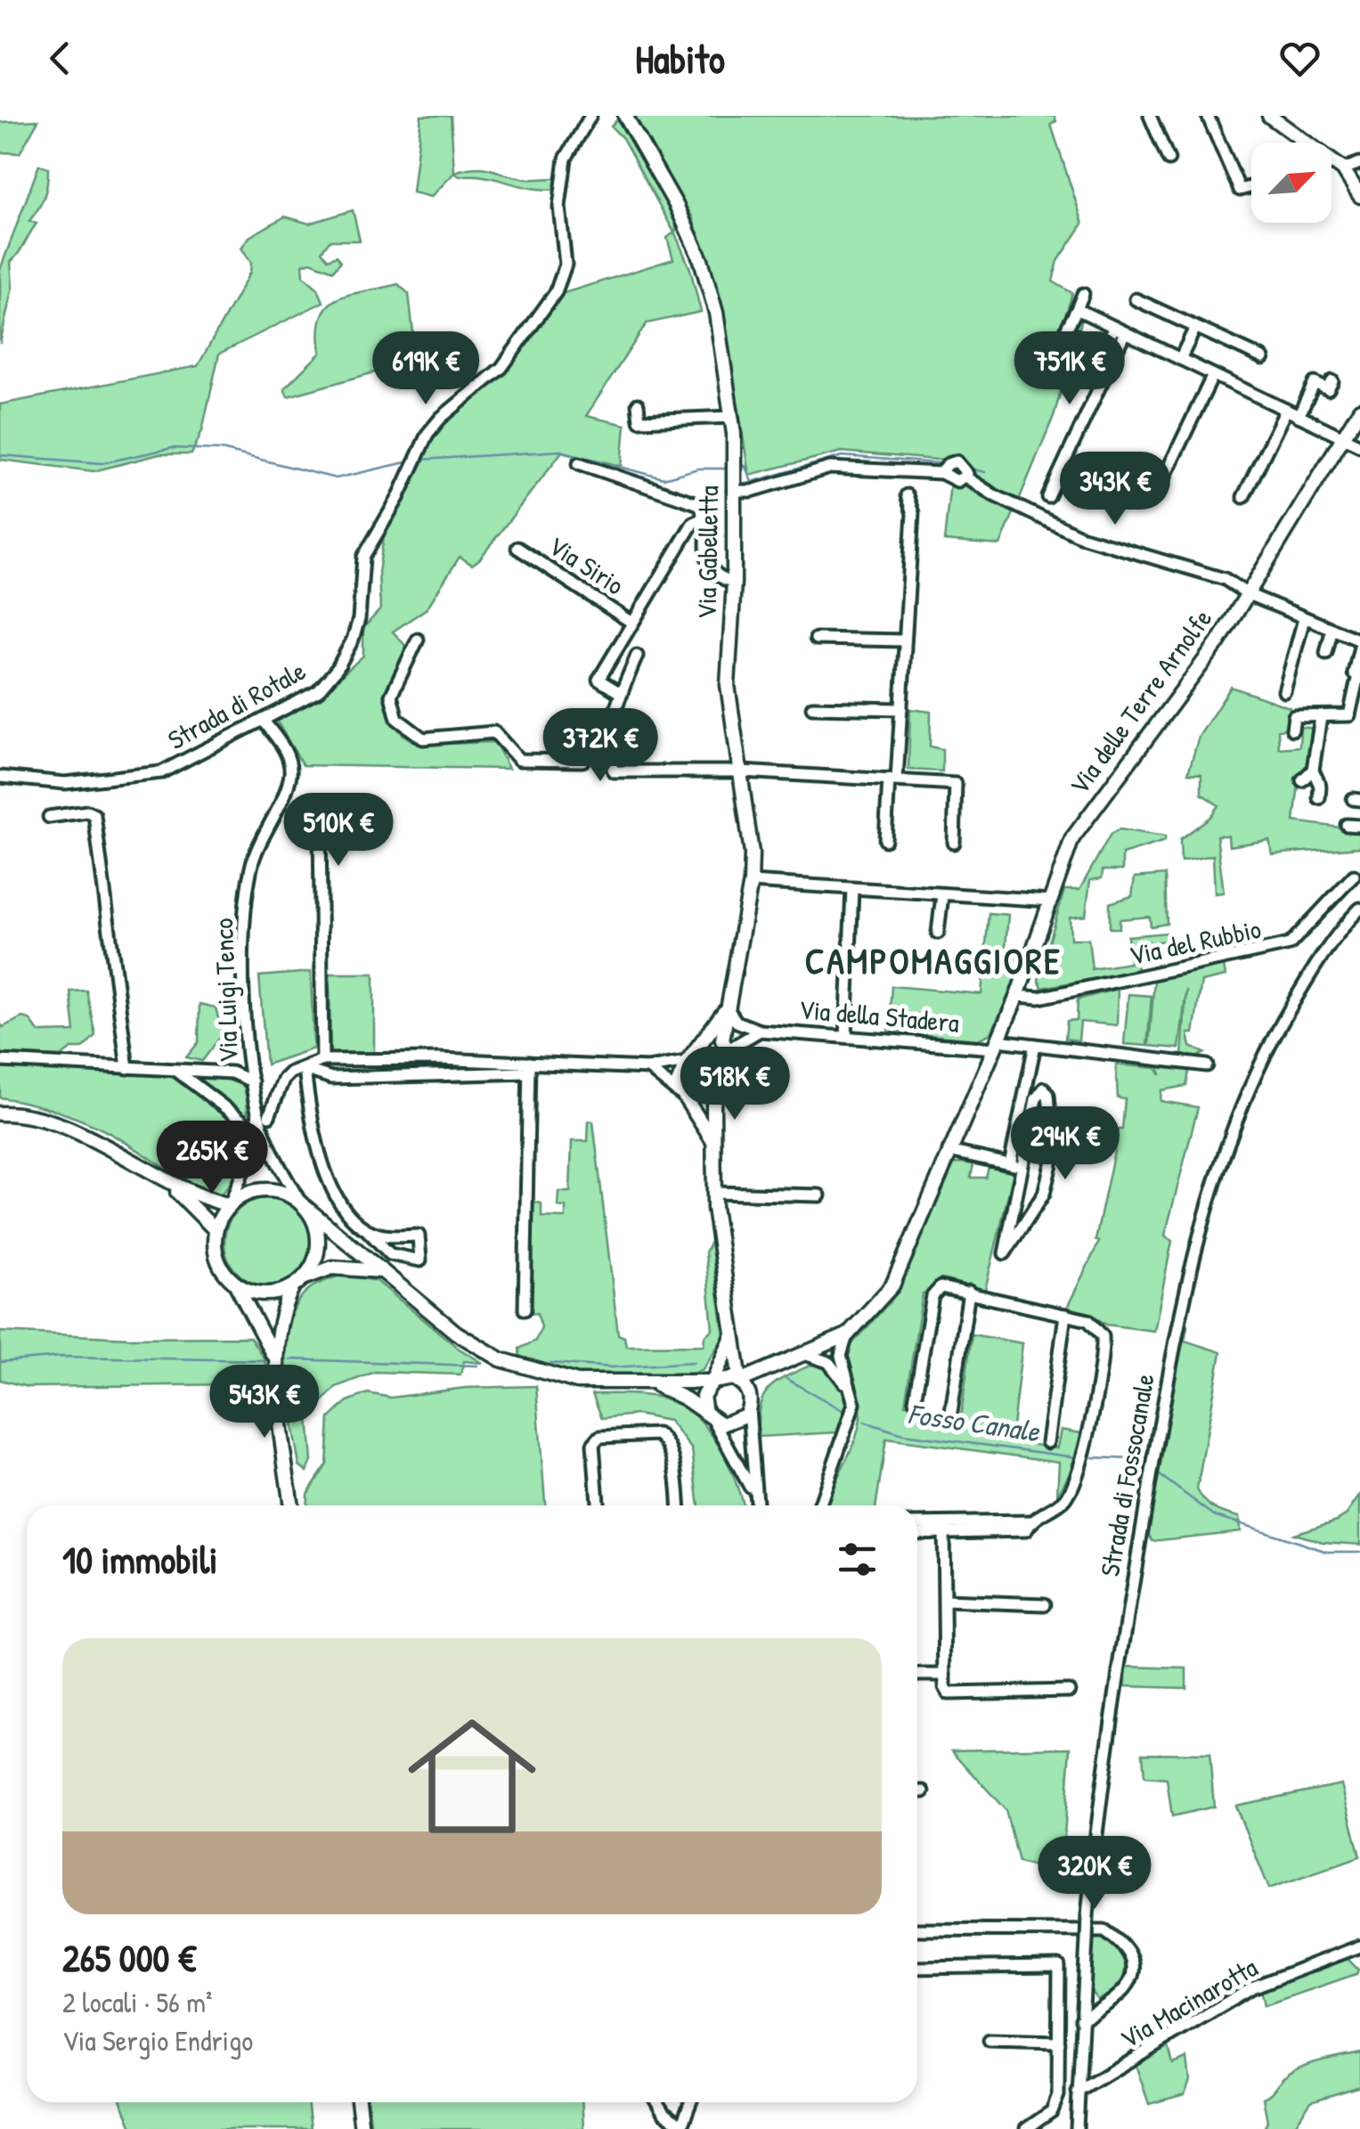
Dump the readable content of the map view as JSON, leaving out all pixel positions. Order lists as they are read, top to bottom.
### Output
{
  "streets": {
    "street": [
      "Via Gabelletta",
      "Via Sirio",
      "Via delle Terre Arnolfe",
      "Strada di Rotale",
      "Via del Rubbio",
      "Via Luigi Tenco",
      "Via della Stadera",
      "Strada di Fossocanale",
      "Via Macinarotta"
    ]
  },
  "crossings": [
    ["Via Gabelletta", "Via delle Terre Arnolfe"],
    ["Via Gabelletta", "Via della Stadera"],
    ["Via delle Terre Arnolfe", "Via del Rubbio"],
    ["Via delle Terre Arnolfe", "Via della Stadera"],
    ["Strada di Rotale", "Via Luigi Tenco"],
    ["Strada di Fossocanale", "Via Macinarotta"]
  ],
  "districts": ["CAMPOMAGGIORE"],
  "water": ["Fosso Canale"],
  "north": "top right",
  "page": {
    "header": "Habito",
    "price": [
      "619K €",
      "751K €",
      "343K €",
      "372K €",
      "510K €",
      "518K €",
      "294K €",
      "265K €",
      "543K €",
      "320K €"
    ],
    "heading": "10 immobili",
    "list": [
      {
        "name": "265 000 €",
        "note": "2 locali · 56 m² · Via Sergio Endrigo"
      }
    ]
  }
}
